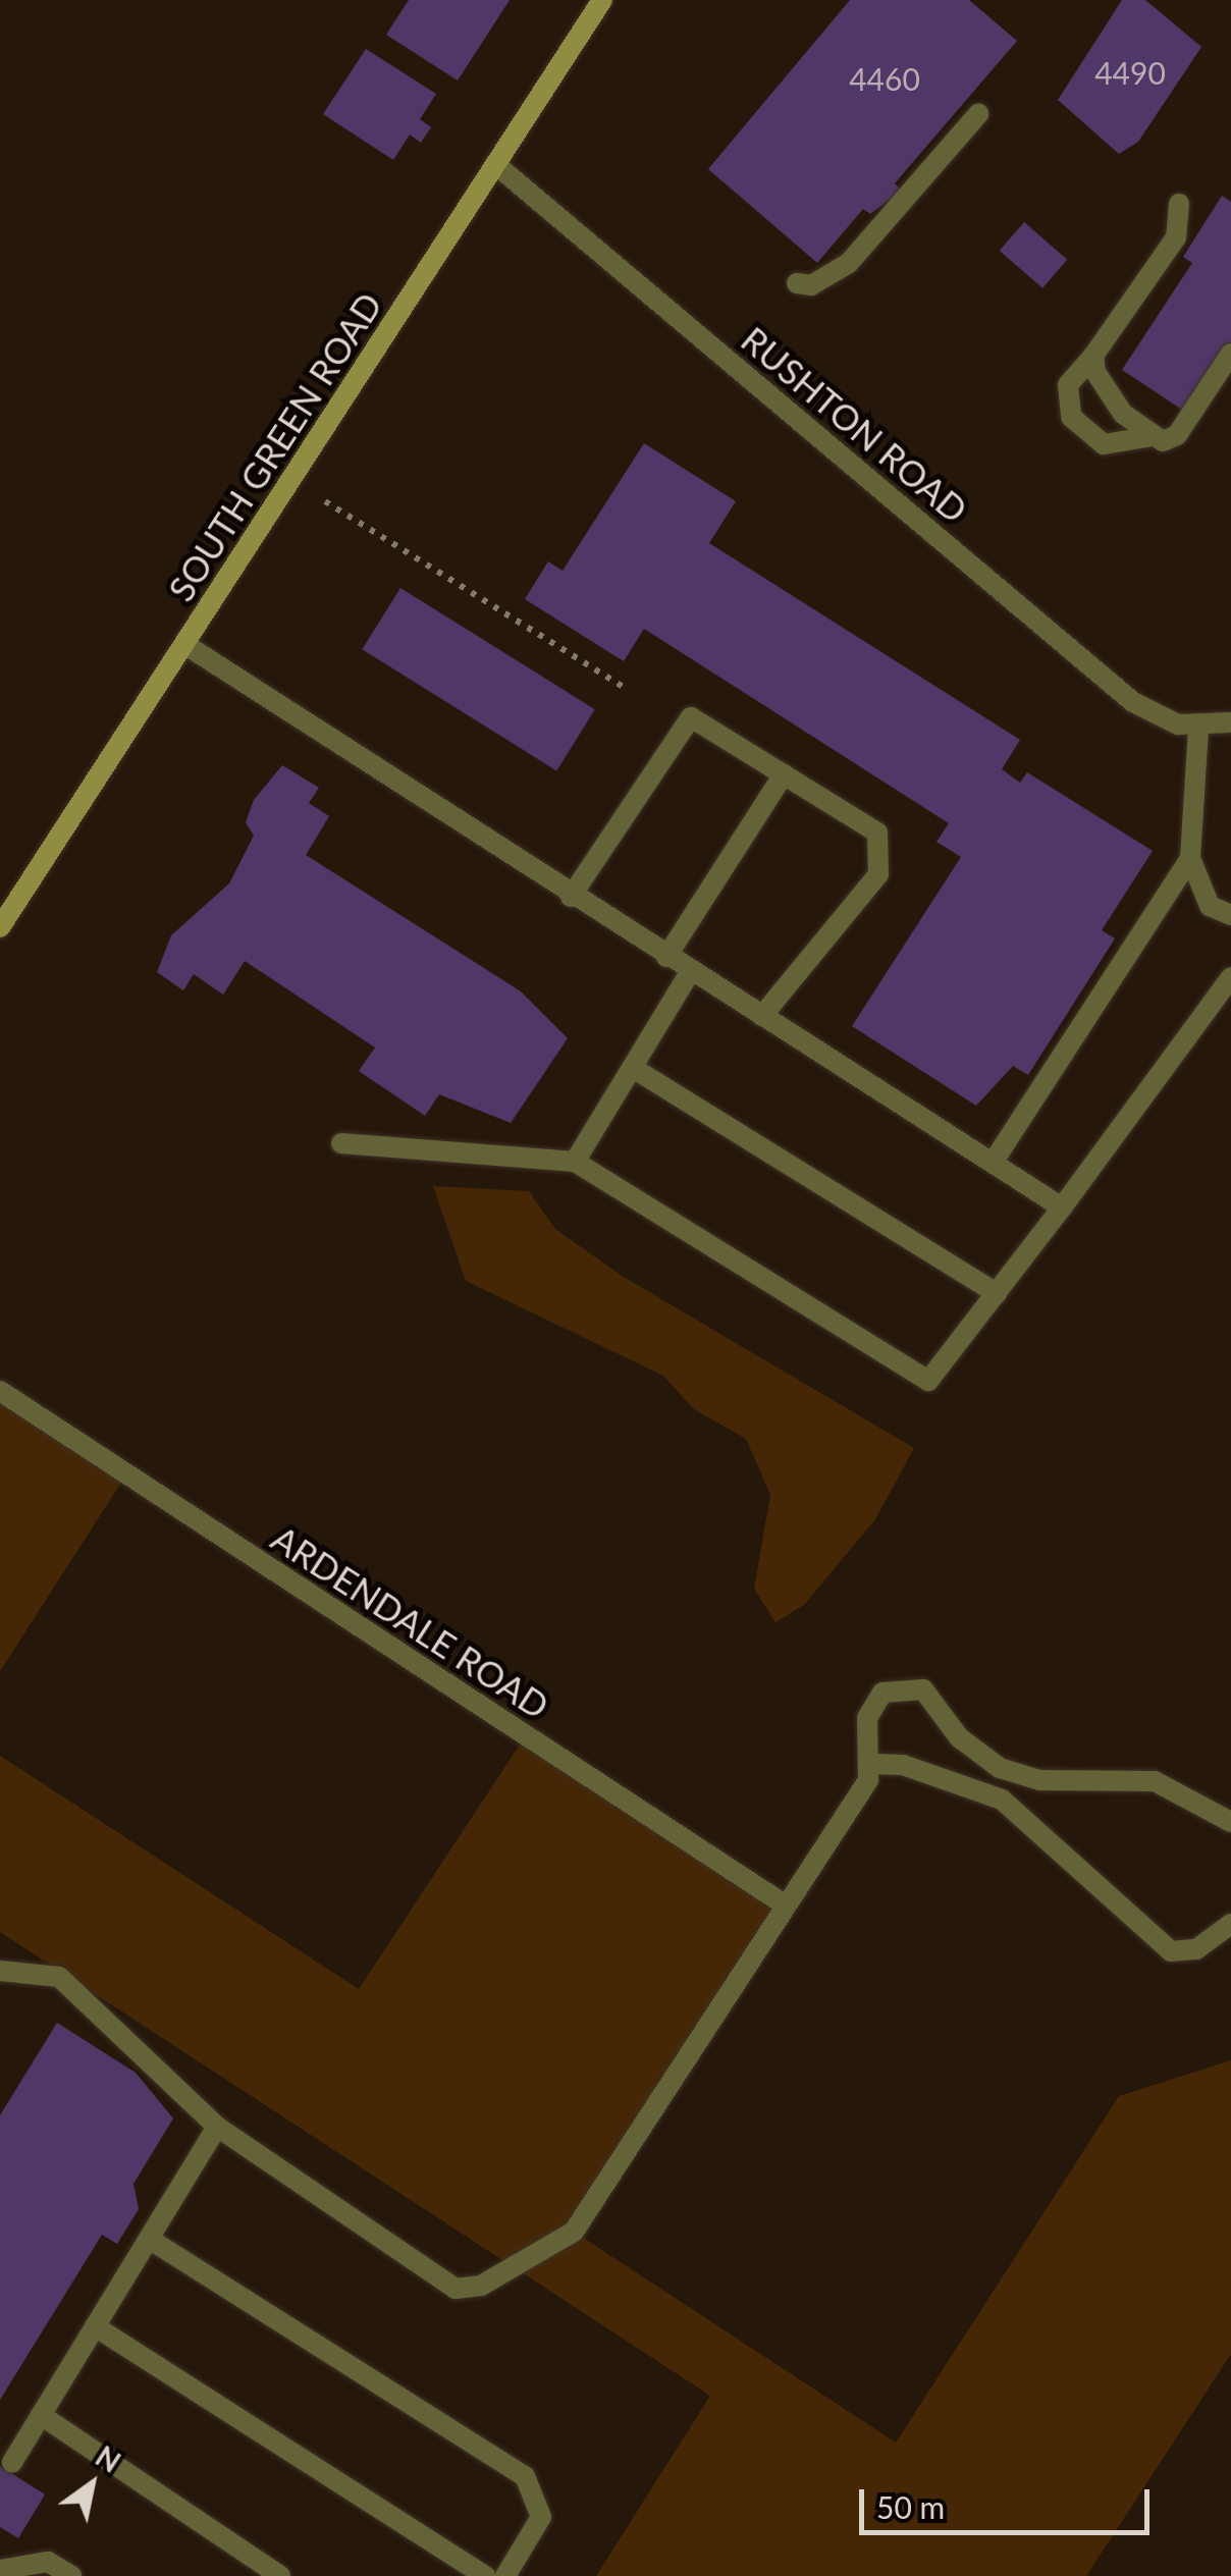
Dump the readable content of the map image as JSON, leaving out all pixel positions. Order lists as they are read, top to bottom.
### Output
{
  "streets": {
    "main road": ["SOUTH GREEN ROAD"],
    "street": ["RUSHTON ROAD", "ARDENDALE ROAD"]
  },
  "crossings": [
    ["RUSHTON ROAD", "SOUTH GREEN ROAD"]
  ],
  "house_numbers": ["4490", "4460"],
  "scale_bar": "50 m",
  "north": "top right"
}
